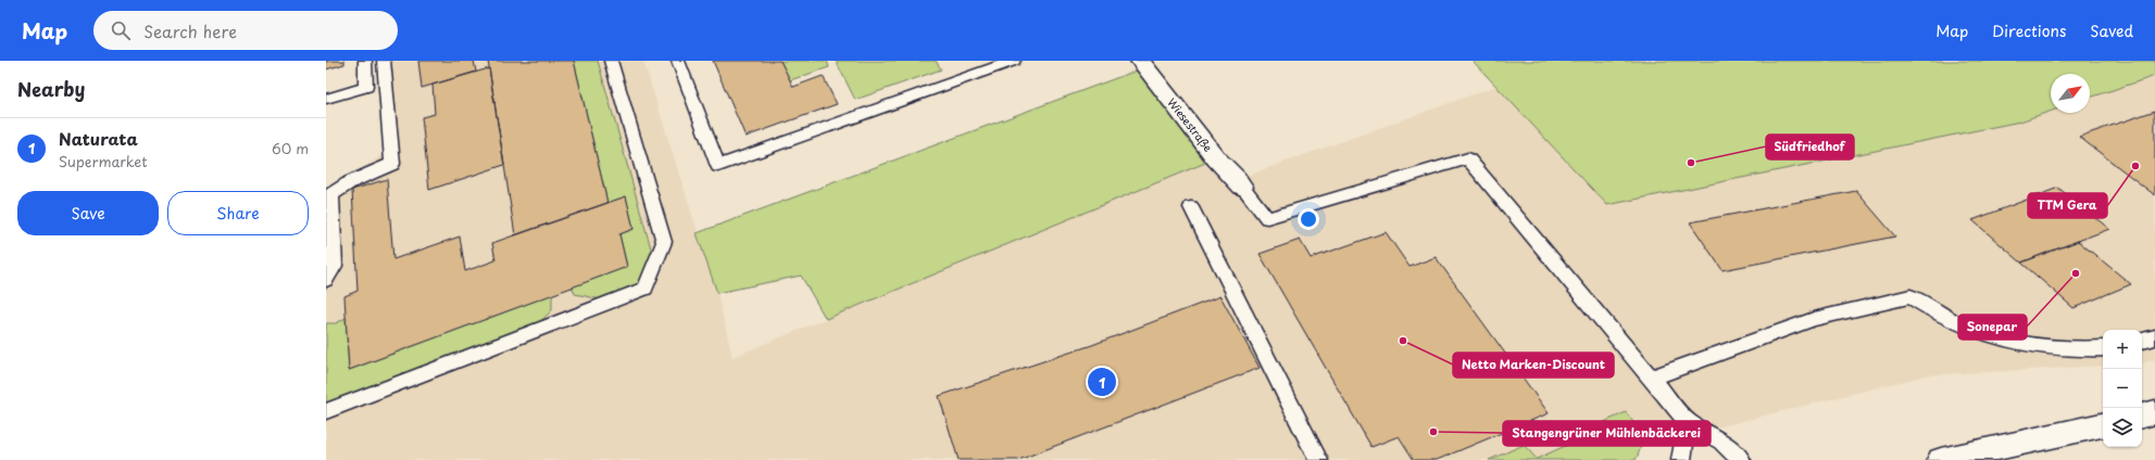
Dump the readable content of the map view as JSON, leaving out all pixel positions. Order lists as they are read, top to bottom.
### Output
{
  "streets": {
    "street": ["Wiesestraße"]
  },
  "places": [
    "Südfriedhof",
    "TTM Gera",
    "Sonepar",
    "Netto Marken-Discount",
    "Stangengrüner Mühlenbäckerei"
  ],
  "north": "top right",
  "page": {
    "header": "Map",
    "search": "Search here",
    "nav": ["Map", "Directions", "Saved"],
    "heading": "Nearby",
    "list": [
      {
        "mark": "1",
        "name": "Naturata",
        "note": "Supermarket",
        "value": "60 m"
      }
    ],
    "buttons": ["Save", "Share"],
    "map_buttons": ["+", "−"],
    "pins": "1"
  }
}
